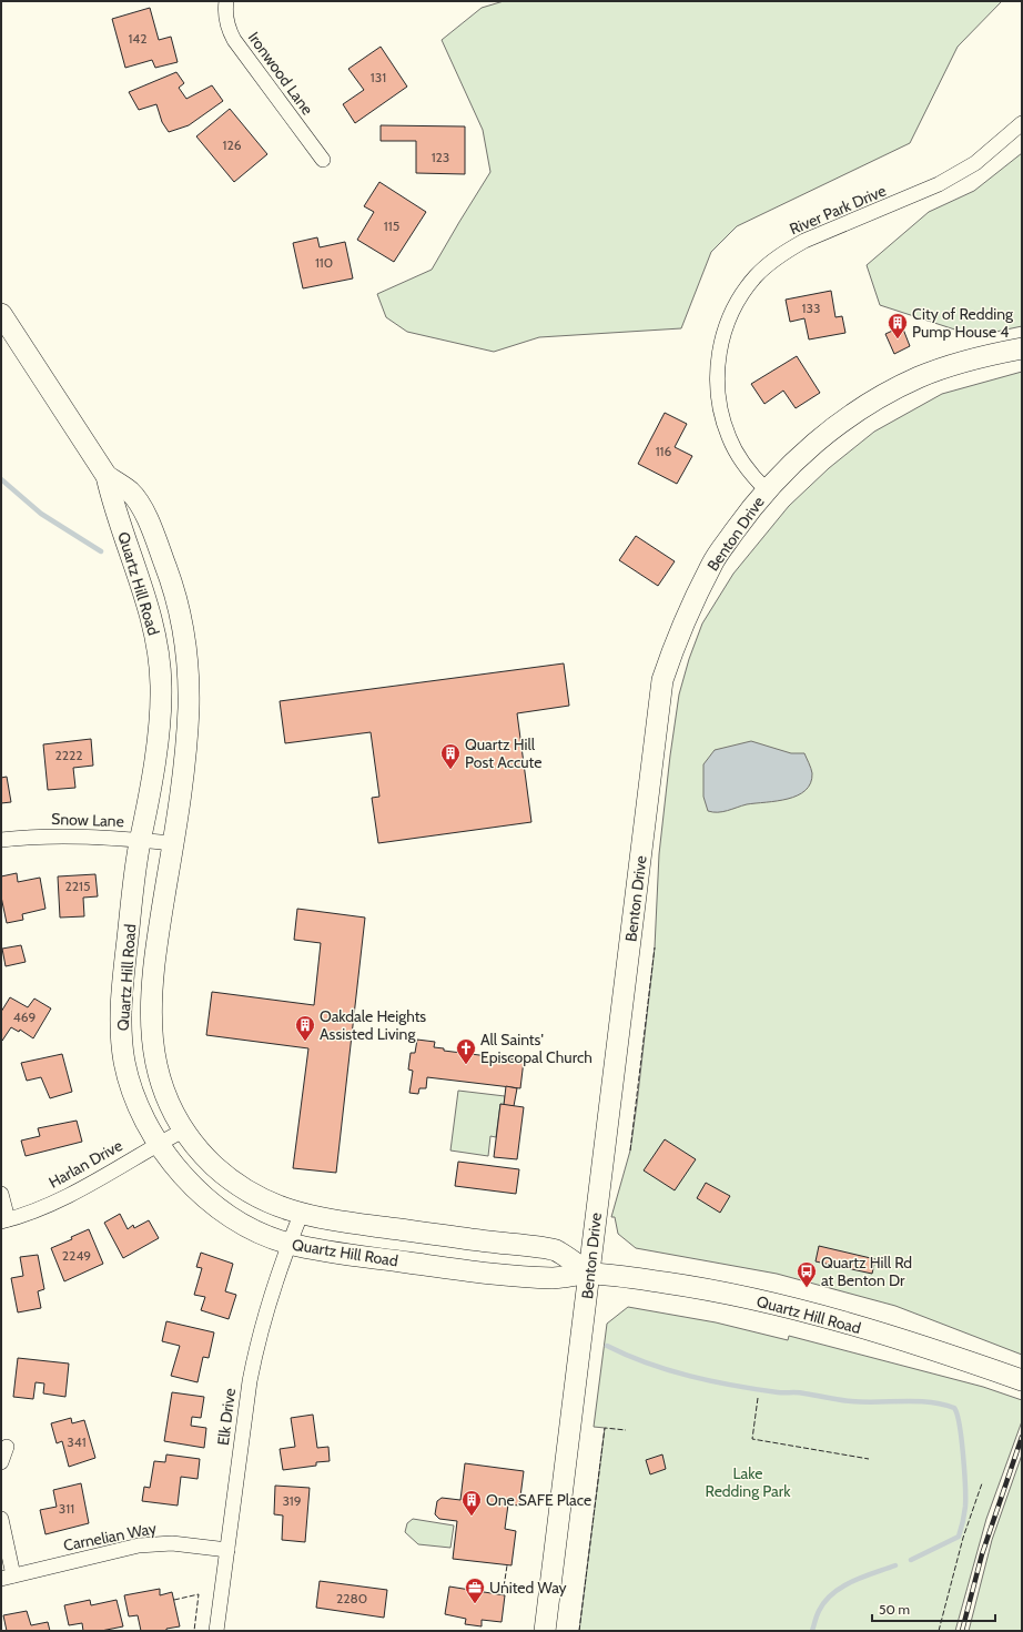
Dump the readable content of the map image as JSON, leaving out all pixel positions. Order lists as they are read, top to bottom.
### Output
{
  "streets": {
    "main road": ["Benton Drive", "Quartz Hill Road"],
    "street": [
      "Ironwood Lane",
      "River Park Drive",
      "Snow Lane",
      "Harlan Drive",
      "Elk Drive",
      "Carnelian Way"
    ]
  },
  "crossings": [
    ["River Park Drive", "Benton Drive"],
    ["Benton Drive", "Quartz Hill Road"],
    ["Quartz Hill Road", "Snow Lane"],
    ["Quartz Hill Road", "Harlan Drive"],
    ["Quartz Hill Road", "Elk Drive"],
    ["Elk Drive", "Carnelian Way"]
  ],
  "parks": ["Lake Redding Park"],
  "places": {
    "building": [
      "City of Redding Pump House 4",
      "Quartz Hill Post Accute",
      "Oakdale Heights Assisted Living",
      "One SAFE Place"
    ],
    "church": ["All Saints' Episcopal Church"],
    "bus stop": ["Quartz Hill Rd at Benton Dr"],
    "office": ["United Way"]
  },
  "house_numbers": [
    "142",
    "131",
    "126",
    "123",
    "115",
    "110",
    "133",
    "116",
    "2222",
    "2215",
    "469",
    "2249",
    "341",
    "319",
    "311",
    "2280"
  ],
  "scale_bar": "50 m"
}
